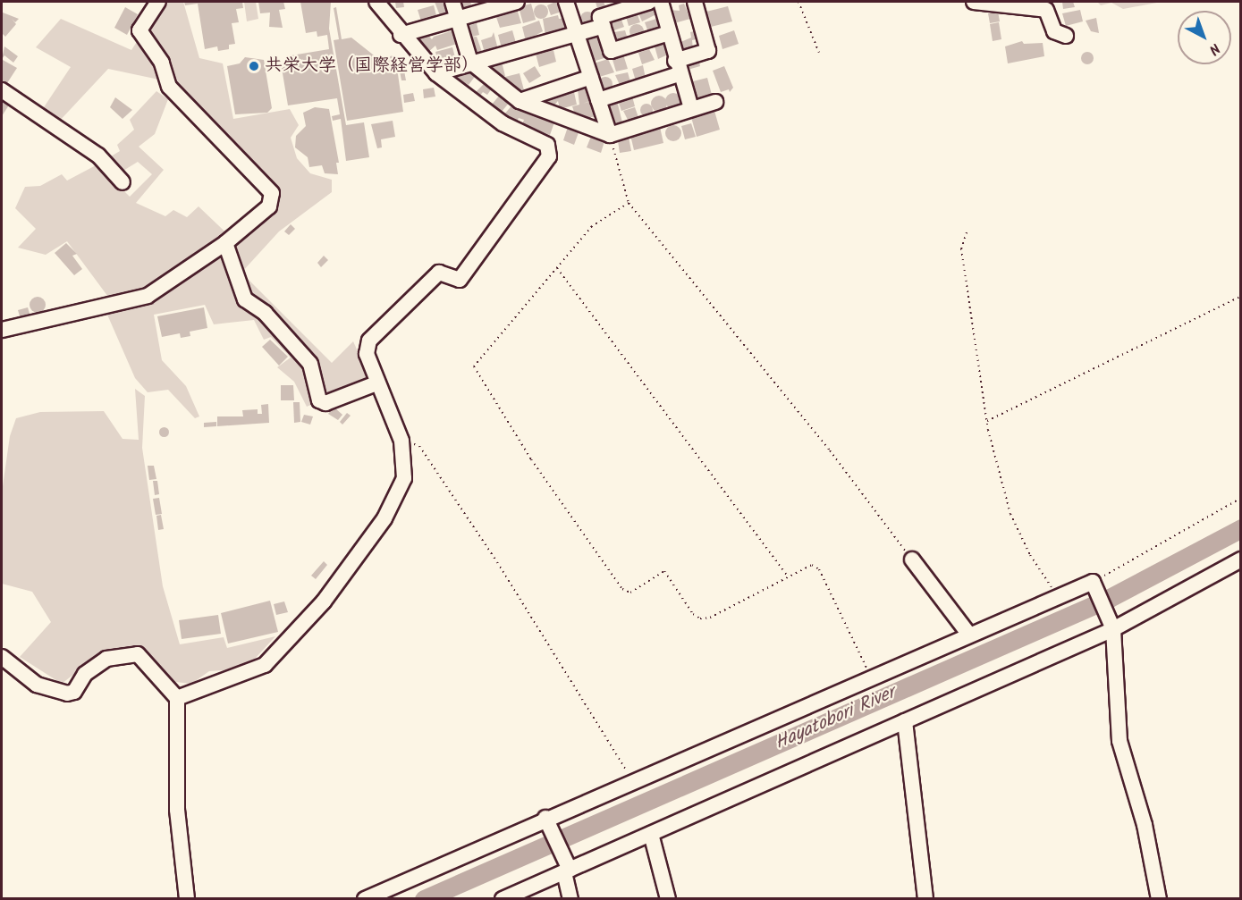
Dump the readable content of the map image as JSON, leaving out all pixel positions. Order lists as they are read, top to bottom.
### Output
{
  "water": ["Hayatobori River"],
  "places": ["共栄大学（国際経営学部）"],
  "north": "bottom right"
}
